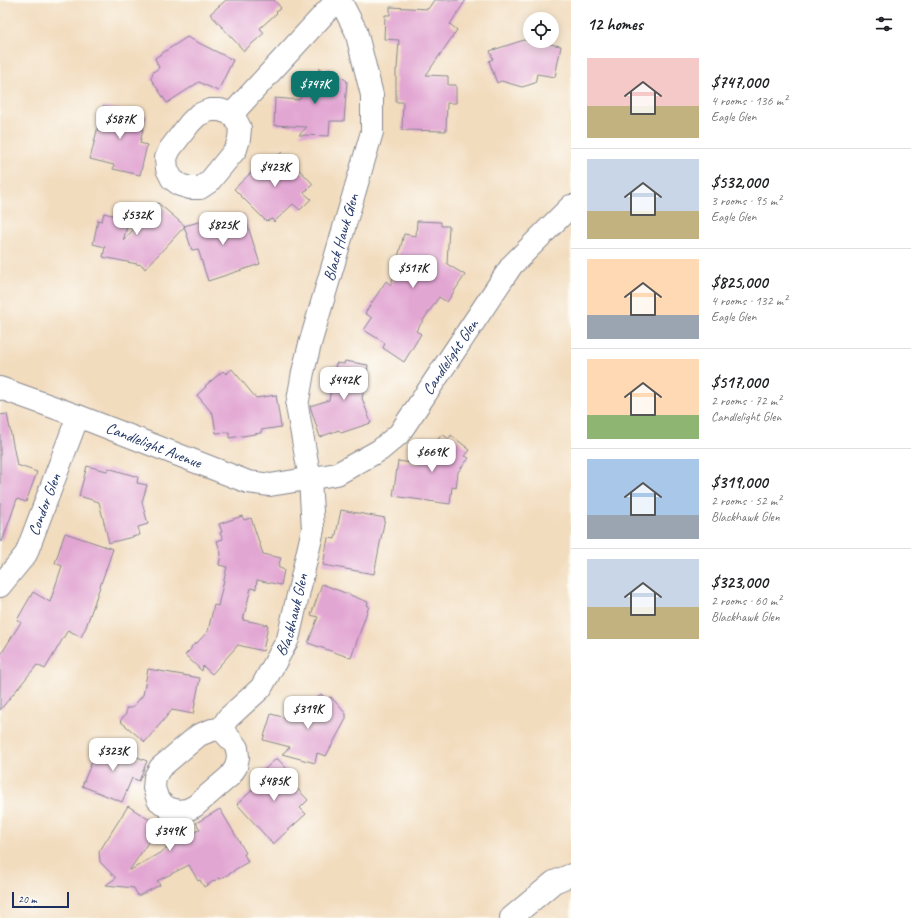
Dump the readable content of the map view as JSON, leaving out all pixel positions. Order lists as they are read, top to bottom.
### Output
{
  "streets": {
    "street": [
      "Black Hawk Glen",
      "Candlelight Glen",
      "Candlelight Avenue",
      "Condor Glen",
      "Blackhawk Glen"
    ]
  },
  "crossings": [
    ["Black Hawk Glen", "Candlelight Glen"],
    ["Black Hawk Glen", "Candlelight Avenue"],
    ["Black Hawk Glen", "Blackhawk Glen"],
    ["Candlelight Glen", "Candlelight Avenue"],
    ["Candlelight Glen", "Blackhawk Glen"],
    ["Candlelight Avenue", "Condor Glen"],
    ["Candlelight Avenue", "Blackhawk Glen"]
  ],
  "scale_bar": "20 m",
  "page": {
    "heading": "12 homes",
    "list": [
      {
        "name": "$747,000",
        "note": "4 rooms · 136 m² · Eagle Glen"
      },
      {
        "name": "$532,000",
        "note": "3 rooms · 95 m² · Eagle Glen"
      },
      {
        "name": "$825,000",
        "note": "4 rooms · 132 m² · Eagle Glen"
      },
      {
        "name": "$517,000",
        "note": "2 rooms · 72 m² · Candlelight Glen"
      },
      {
        "name": "$319,000",
        "note": "2 rooms · 52 m² · Blackhawk Glen"
      },
      {
        "name": "$323,000",
        "note": "2 rooms · 60 m² · Blackhawk Glen"
      }
    ],
    "price": [
      "$747K",
      "$587K",
      "$423K",
      "$532K",
      "$825K",
      "$517K",
      "$442K",
      "$669K",
      "$319K",
      "$323K",
      "$485K",
      "$349K"
    ],
    "scale": "20 m"
  }
}
